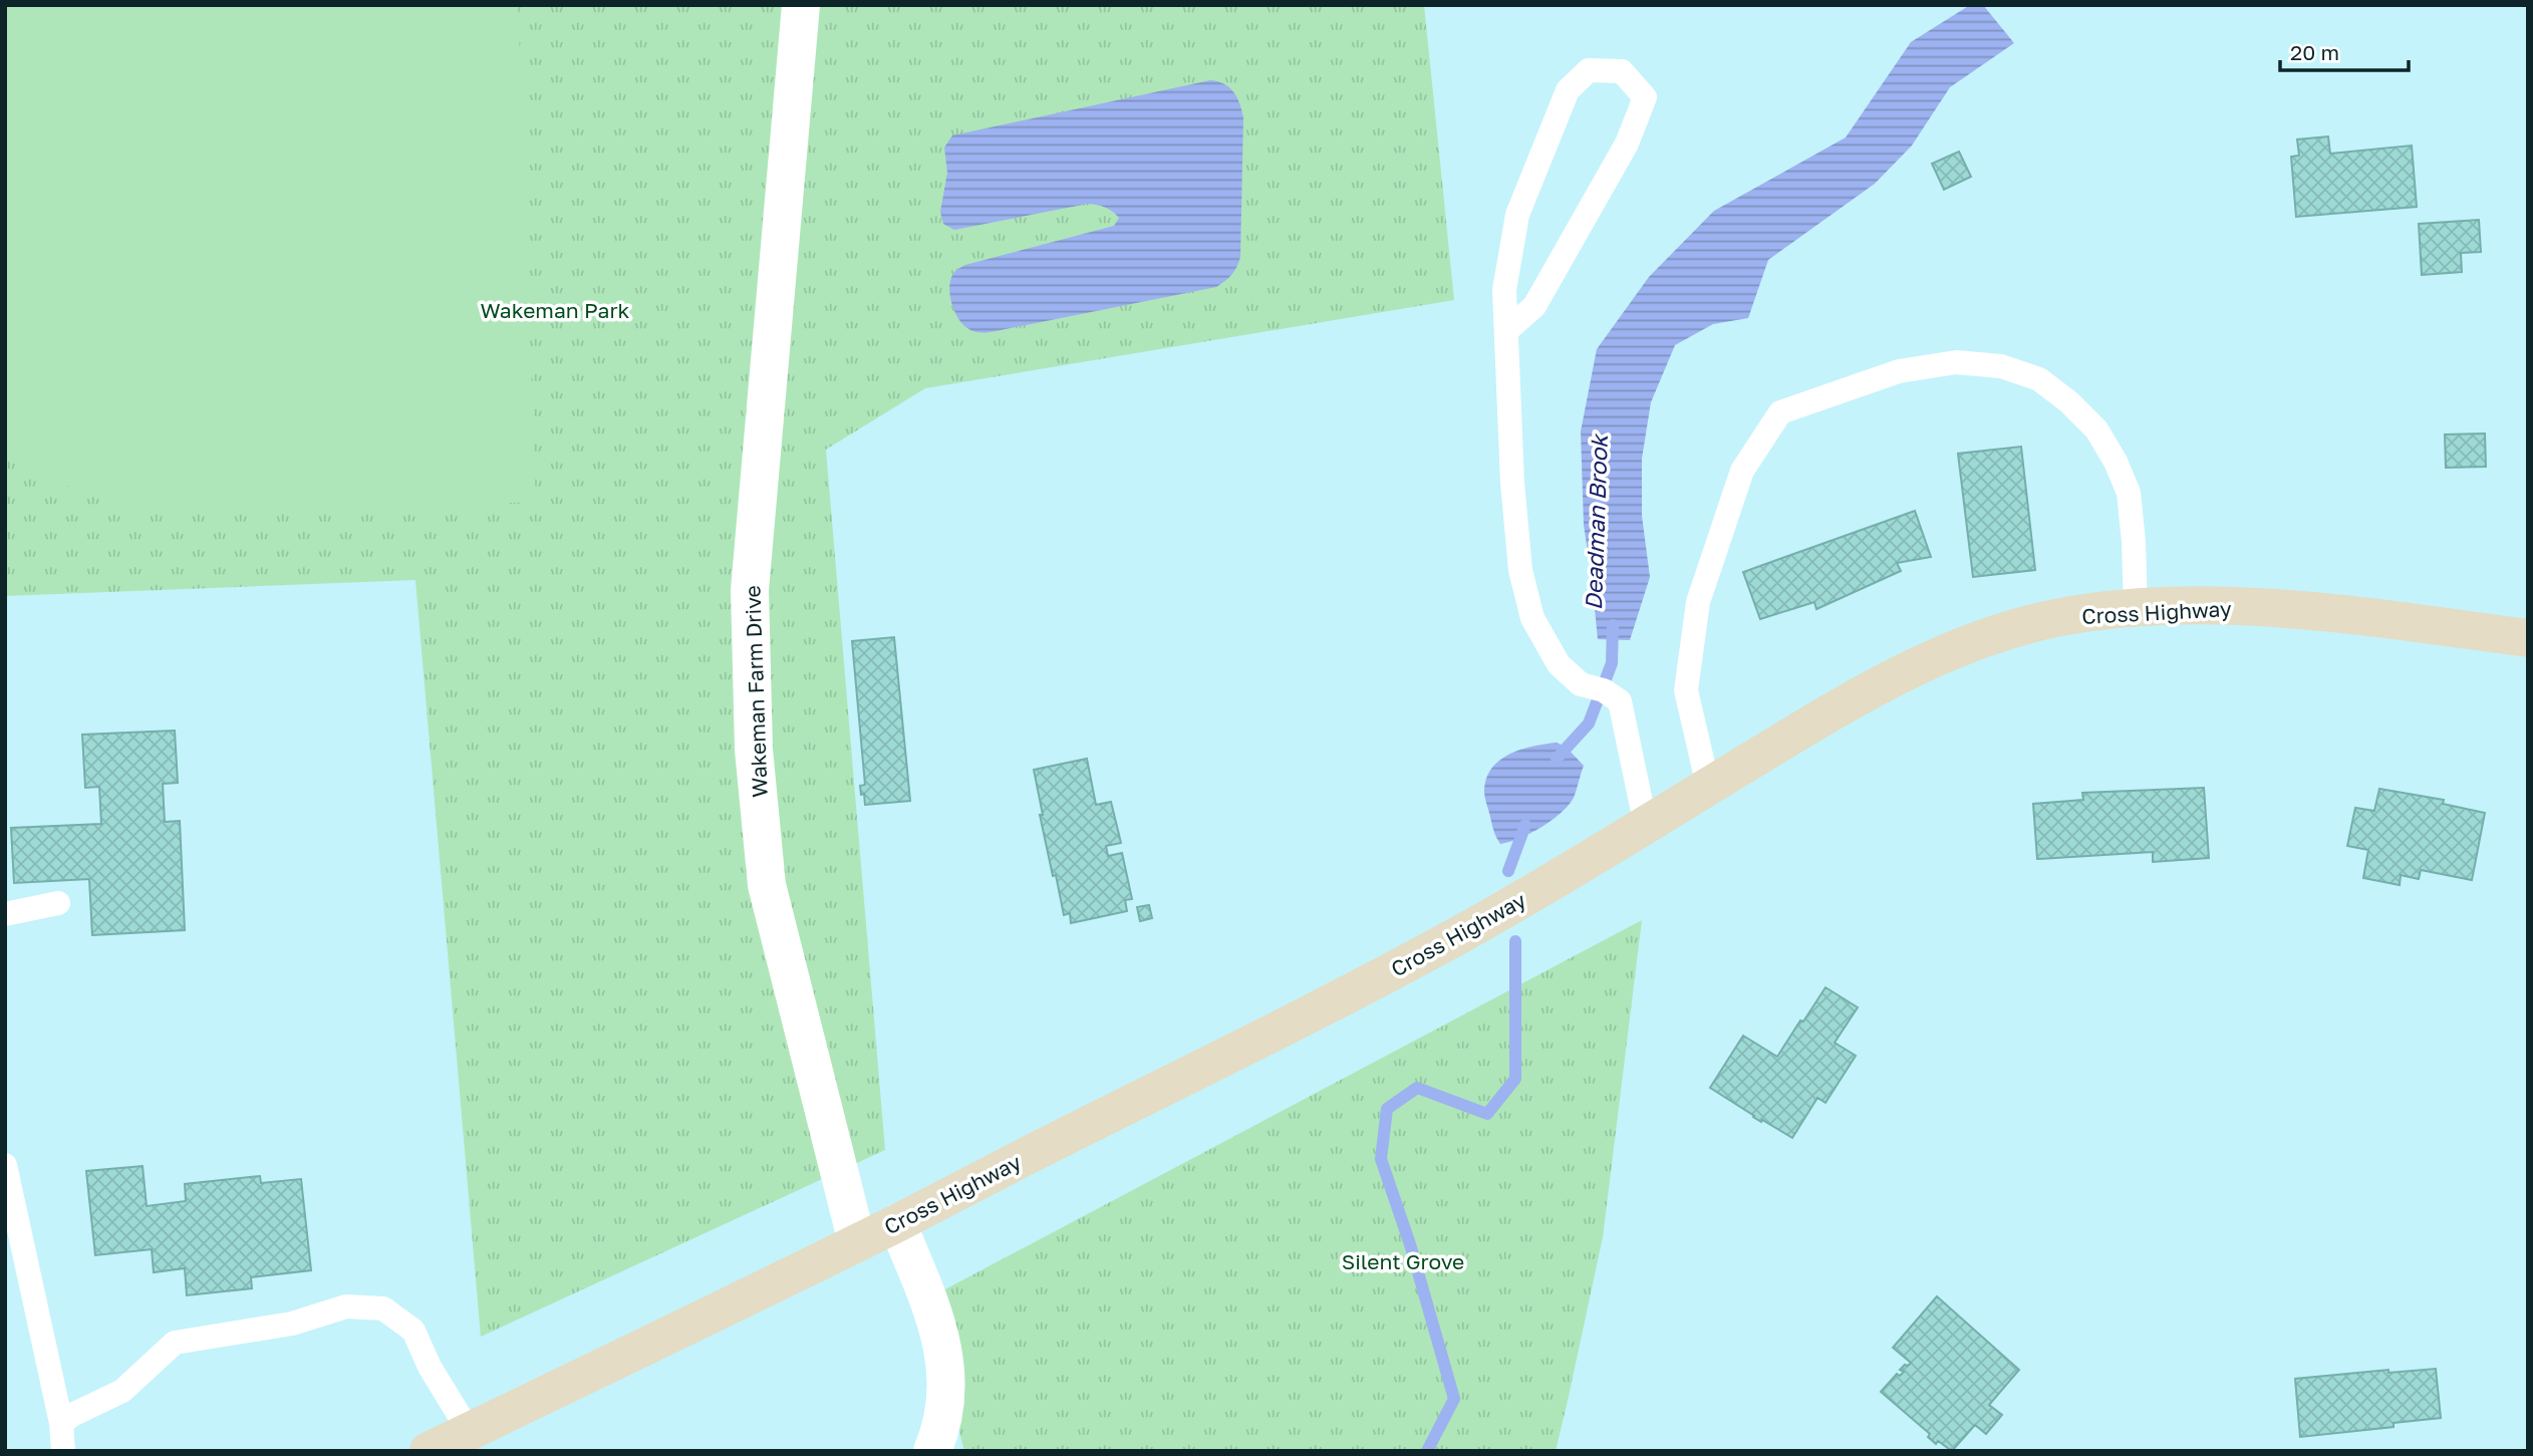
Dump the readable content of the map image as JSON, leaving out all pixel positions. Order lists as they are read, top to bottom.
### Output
{
  "streets": {
    "street": ["Cross Highway", "Wakeman Farm Drive"]
  },
  "crossings": [
    ["Cross Highway", "Wakeman Farm Drive"]
  ],
  "water": ["Deadman Brook"],
  "parks": ["Wakeman Park", "Silent Grove"],
  "scale_bar": "20 m"
}
